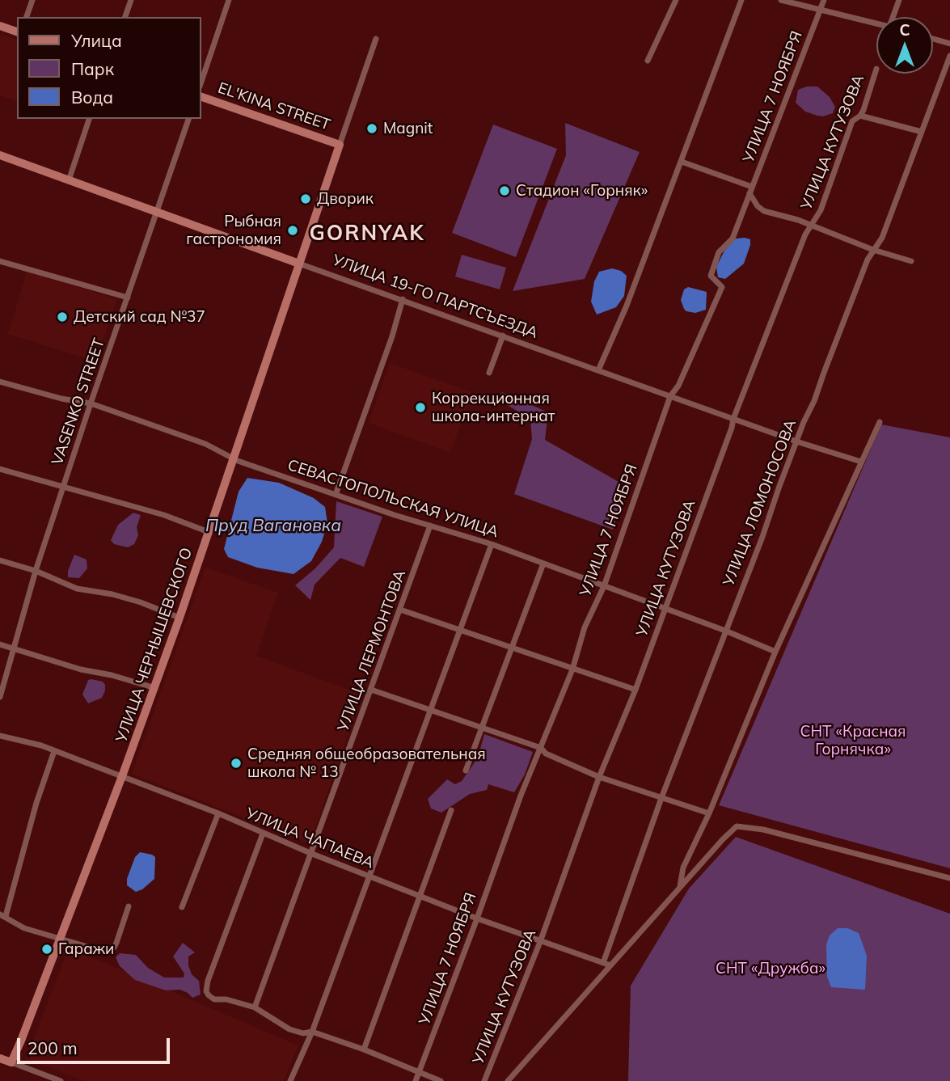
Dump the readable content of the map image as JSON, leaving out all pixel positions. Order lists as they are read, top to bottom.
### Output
{
  "streets": {
    "street": [
      "УЛИЦА 7 НОЯБРЯ",
      "EL'KINA STREET",
      "УЛИЦА КУТУЗОВА",
      "УЛИЦА 19-ГО ПАРТСЪЕЗДА",
      "VASENKO STREET",
      "СЕВАСТОПОЛЬСКАЯ УЛИЦА",
      "УЛИЦА ЛОМОНОСОВА",
      "УЛИЦА ЧЕРНЫШЕВСКОГО",
      "УЛИЦА ЛЕРМОНТОВА",
      "УЛИЦА ЧАПАЕВА"
    ]
  },
  "crossings": [
    ["УЛИЦА 7 НОЯБРЯ", "УЛИЦА 19-ГО ПАРТСЪЕЗДА"],
    ["УЛИЦА 7 НОЯБРЯ", "СЕВАСТОПОЛЬСКАЯ УЛИЦА"],
    ["УЛИЦА 7 НОЯБРЯ", "УЛИЦА ЧАПАЕВА"],
    ["EL'KINA STREET", "УЛИЦА ЧЕРНЫШЕВСКОГО"],
    ["УЛИЦА КУТУЗОВА", "УЛИЦА 19-ГО ПАРТСЪЕЗДА"],
    ["УЛИЦА КУТУЗОВА", "СЕВАСТОПОЛЬСКАЯ УЛИЦА"],
    ["УЛИЦА КУТУЗОВА", "УЛИЦА ЧАПАЕВА"],
    ["УЛИЦА 19-ГО ПАРТСЪЕЗДА", "VASENKO STREET"],
    ["УЛИЦА 19-ГО ПАРТСЪЕЗДА", "УЛИЦА ЛОМОНОСОВА"],
    ["УЛИЦА 19-ГО ПАРТСЪЕЗДА", "УЛИЦА ЧЕРНЫШЕВСКОГО"],
    ["VASENKO STREET", "СЕВАСТОПОЛЬСКАЯ УЛИЦА"],
    ["СЕВАСТОПОЛЬСКАЯ УЛИЦА", "УЛИЦА ЛОМОНОСОВА"],
    ["СЕВАСТОПОЛЬСКАЯ УЛИЦА", "УЛИЦА ЧЕРНЫШЕВСКОГО"],
    ["СЕВАСТОПОЛЬСКАЯ УЛИЦА", "УЛИЦА ЛЕРМОНТОВА"],
    ["УЛИЦА ЛОМОНОСОВА", "УЛИЦА ЧАПАЕВА"],
    ["УЛИЦА ЧЕРНЫШЕВСКОГО", "УЛИЦА ЧАПАЕВА"],
    ["УЛИЦА ЛЕРМОНТОВА", "УЛИЦА ЧАПАЕВА"]
  ],
  "districts": ["GORNYAK"],
  "water": ["Пруд Вагановка"],
  "parks": ["СНТ «Красная Горнячка»", "СНТ «Дружба»"],
  "places": [
    "Magnit",
    "Стадион «Горняк»",
    "Дворик",
    "Рыбная гастрономия",
    "Детский сад №37",
    "Коррекционная школа-интернат",
    "Средняя общеобразовательная школа № 13",
    "Гаражи"
  ],
  "legend": ["Улица", "Парк", "Вода"],
  "scale_bar": "200 m",
  "north": "top"
}
